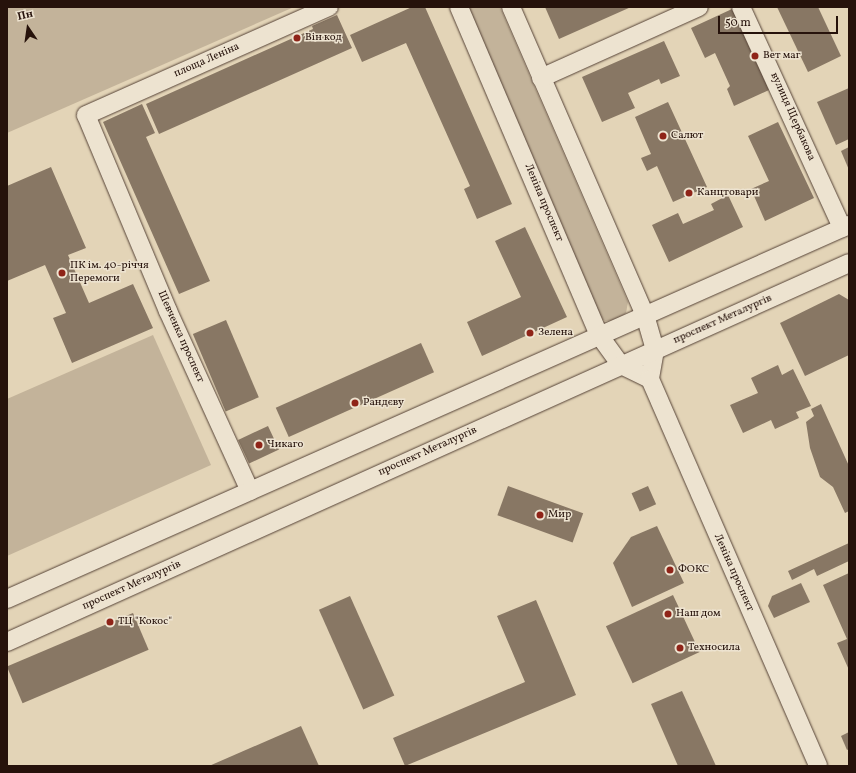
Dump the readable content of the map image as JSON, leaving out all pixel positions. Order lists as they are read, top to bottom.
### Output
{
  "streets": {
    "street": [
      "площа Леніна",
      "вулиця Щербакова",
      "Леніна проспект",
      "проспект Металургів",
      "Шевченка проспект"
    ]
  },
  "crossings": [
    ["площа Леніна", "Шевченка проспект"],
    ["Леніна проспект", "проспект Металургів"]
  ],
  "places": [
    "Він код",
    "Вет маг",
    "Салют",
    "Канцтовари",
    "ПК ім. 40-річчя Перемоги",
    "Зелена",
    "Рандєву",
    "Чикаго",
    "Мир",
    "ФОКС",
    "Наш дом",
    "ТЦ \"Кокос\"",
    "Техносила"
  ],
  "scale_bar": "50 m",
  "north": "top"
}
